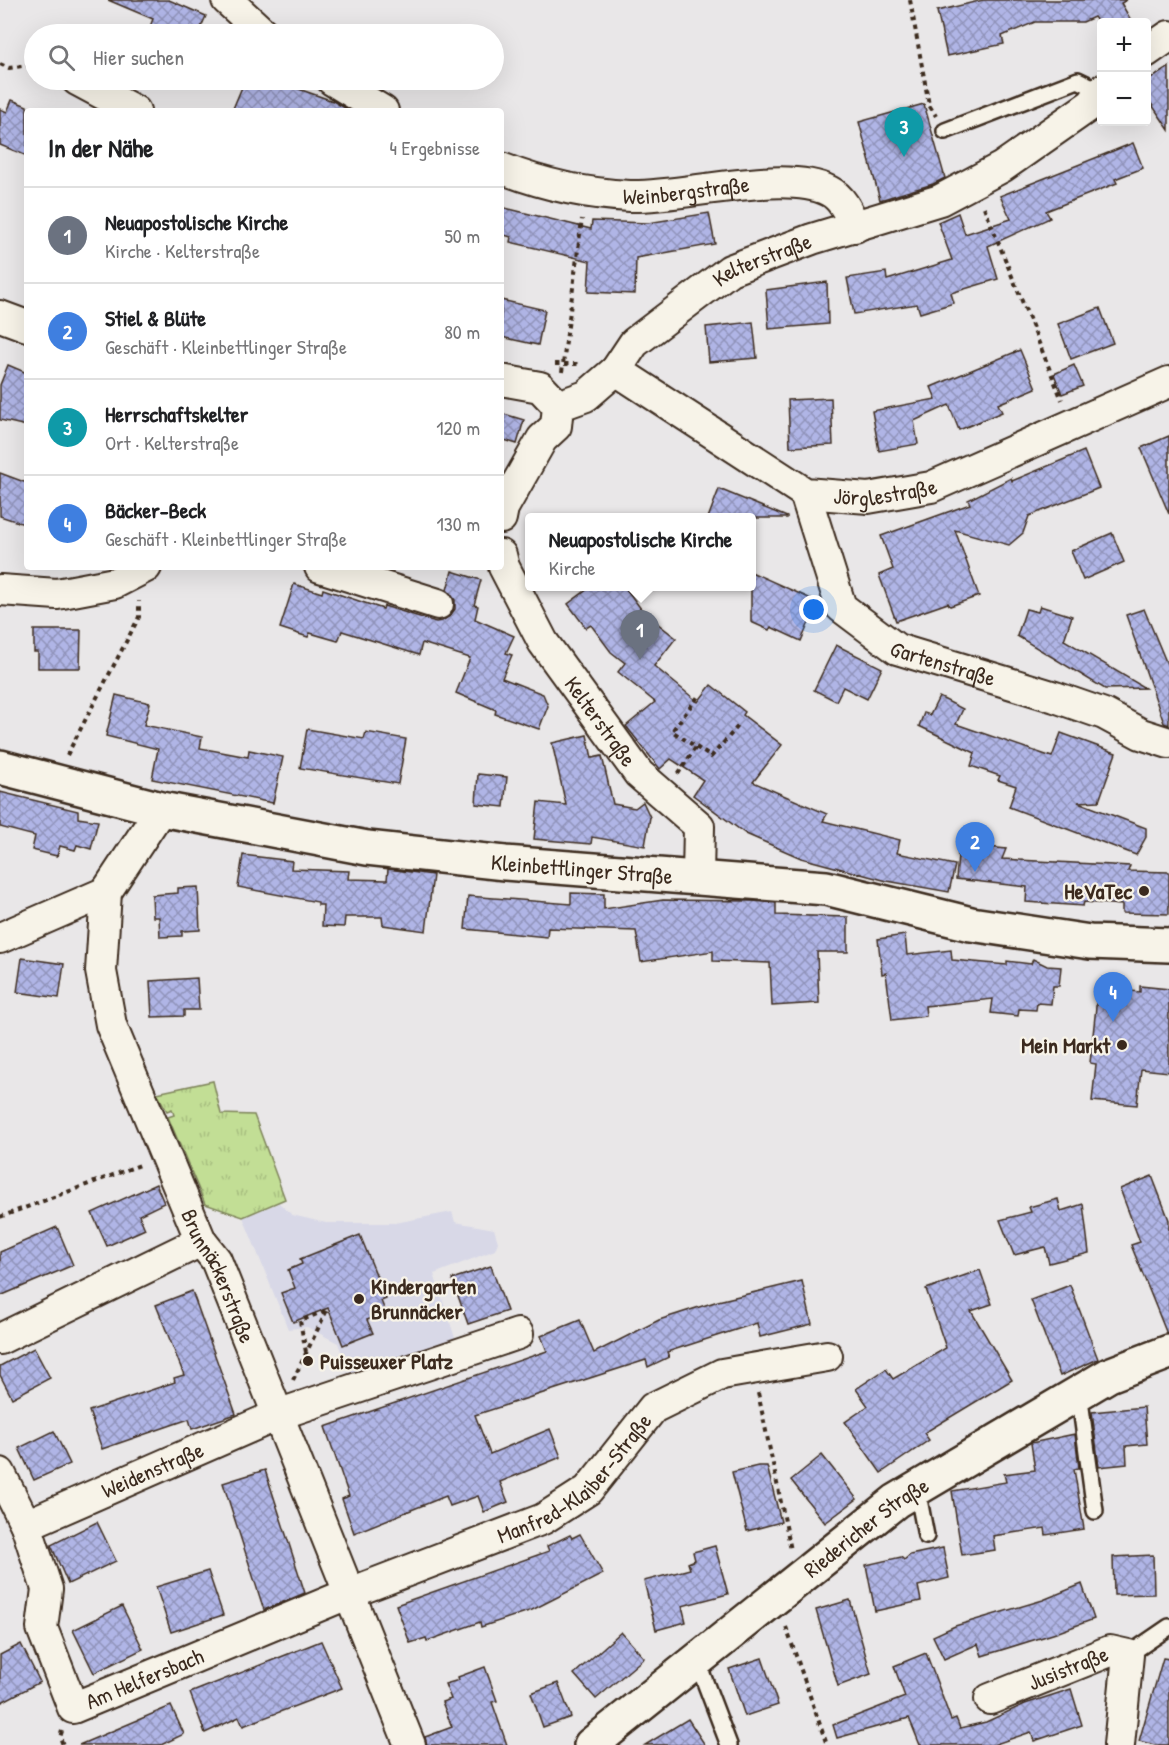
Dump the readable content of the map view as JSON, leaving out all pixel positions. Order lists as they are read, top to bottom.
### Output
{
  "streets": {
    "street": [
      "Weinbergstraße",
      "Kelterstraße",
      "Jörglestraße",
      "Gartenstraße",
      "Kleinbettlinger Straße",
      "Brunnäckerstraße",
      "Weidenstraße",
      "Manfred-Klaiber-Straße",
      "Riedericher Straße",
      "Jusistraße",
      "Am Helfersbach"
    ]
  },
  "crossings": [
    ["Weinbergstraße", "Kelterstraße"],
    ["Kelterstraße", "Jörglestraße"],
    ["Kelterstraße", "Kleinbettlinger Straße"],
    ["Jörglestraße", "Gartenstraße"],
    ["Kleinbettlinger Straße", "Brunnäckerstraße"],
    ["Brunnäckerstraße", "Weidenstraße"],
    ["Brunnäckerstraße", "Manfred-Klaiber-Straße"],
    ["Brunnäckerstraße", "Am Helfersbach"],
    ["Weidenstraße", "Am Helfersbach"],
    ["Manfred-Klaiber-Straße", "Am Helfersbach"]
  ],
  "places": [
    "HeVaTec",
    "Mein Markt",
    "Kindergarten Brunnäcker",
    "Puisseuxer Platz"
  ],
  "page": {
    "map_buttons": ["+", "−"],
    "search": "Hier suchen",
    "pins": [
      "3",
      "1",
      "2",
      "4"
    ],
    "heading": ["In der Nähe", "4 Ergebnisse"],
    "list": [
      {
        "mark": "1",
        "name": "Neuapostolische Kirche",
        "note": "Kirche · Kelterstraße",
        "value": "50 m"
      },
      {
        "mark": "2",
        "name": "Stiel & Blüte",
        "note": "Geschäft · Kleinbettlinger Straße",
        "value": "80 m"
      },
      {
        "mark": "3",
        "name": "Herrschaftskelter",
        "note": "Ort · Kelterstraße",
        "value": "120 m"
      },
      {
        "mark": "4",
        "name": "Bäcker-Beck",
        "note": "Geschäft · Kleinbettlinger Straße",
        "value": "130 m"
      }
    ],
    "popup": ["Neuapostolische Kirche", "Kirche"]
  }
}
